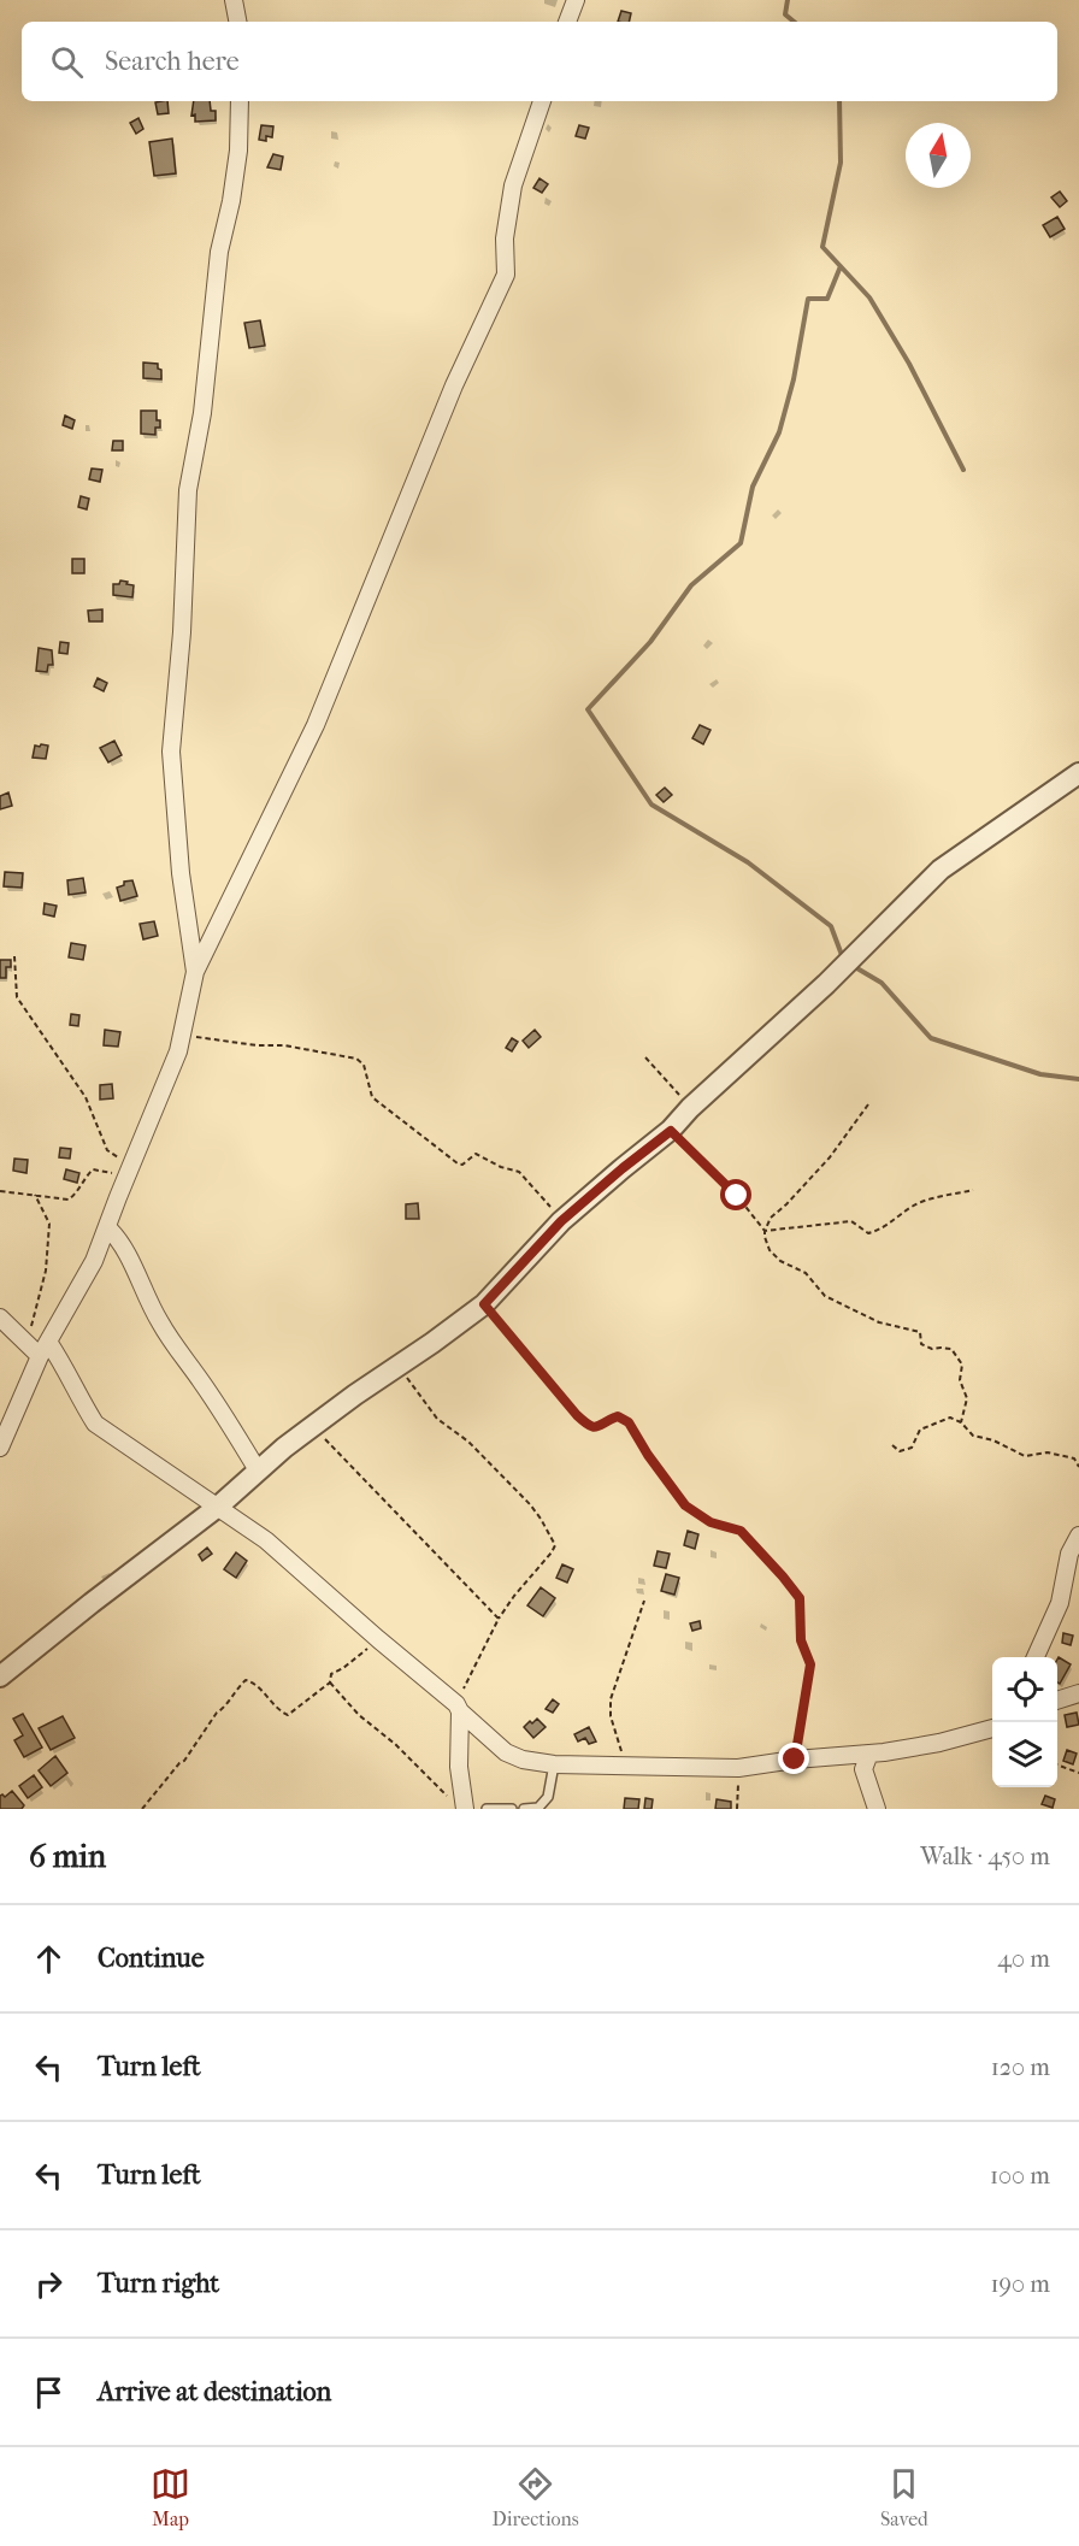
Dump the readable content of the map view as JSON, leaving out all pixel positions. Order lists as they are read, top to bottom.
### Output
{
  "north": "top",
  "page": {
    "search": "Search here",
    "heading": ["6 min", "Walk · 450 m"],
    "list": [
      ["Continue", "40 m"],
      ["Turn left", "120 m"],
      ["Turn left", "100 m"],
      ["Turn right", "190 m"],
      "Arrive at destination"
    ],
    "nav": ["Map", "Directions", "Saved"]
  }
}
